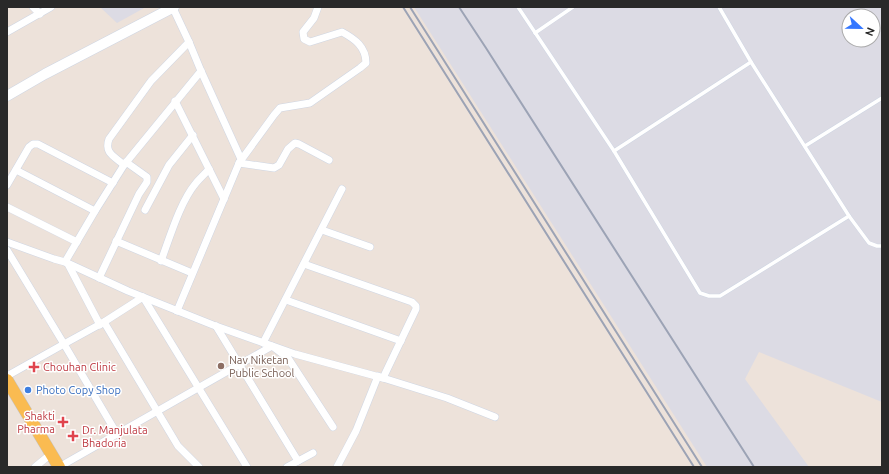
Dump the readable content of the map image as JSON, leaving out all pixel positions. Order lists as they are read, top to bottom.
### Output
{
  "places": {
    "other": ["Nav Niketan Public School", "Photo Copy Shop"],
    "health": ["Chouhan Clinic", "Shakti Pharma", "Dr. Manjulata Bhadoria"]
  },
  "north": "right"
}
